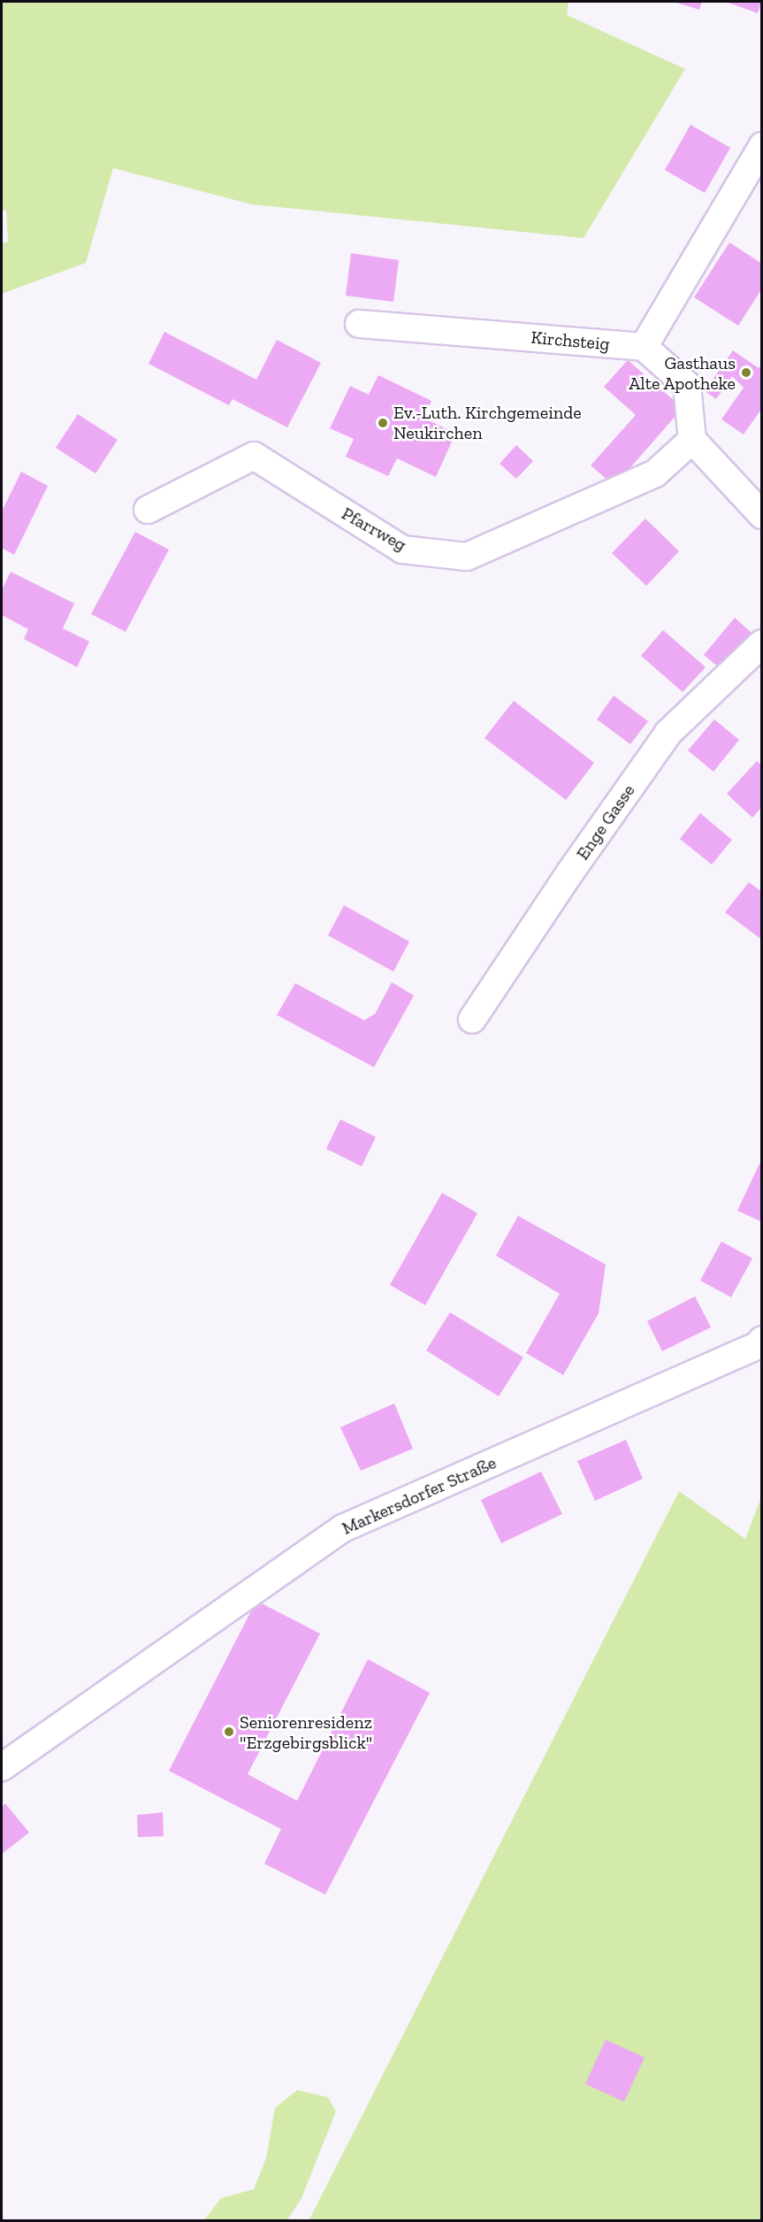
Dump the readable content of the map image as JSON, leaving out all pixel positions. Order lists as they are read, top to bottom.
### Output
{
  "streets": {
    "street": [
      "Kirchsteig",
      "Pfarrweg",
      "Enge Gasse",
      "Markersdorfer Straße"
    ]
  },
  "places": ["Gasthaus Alte Apotheke", "Ev.-Luth. Kirchgemeinde Neukirchen", "Seniorenresidenz \"Erzgebirgsblick\""]
}
